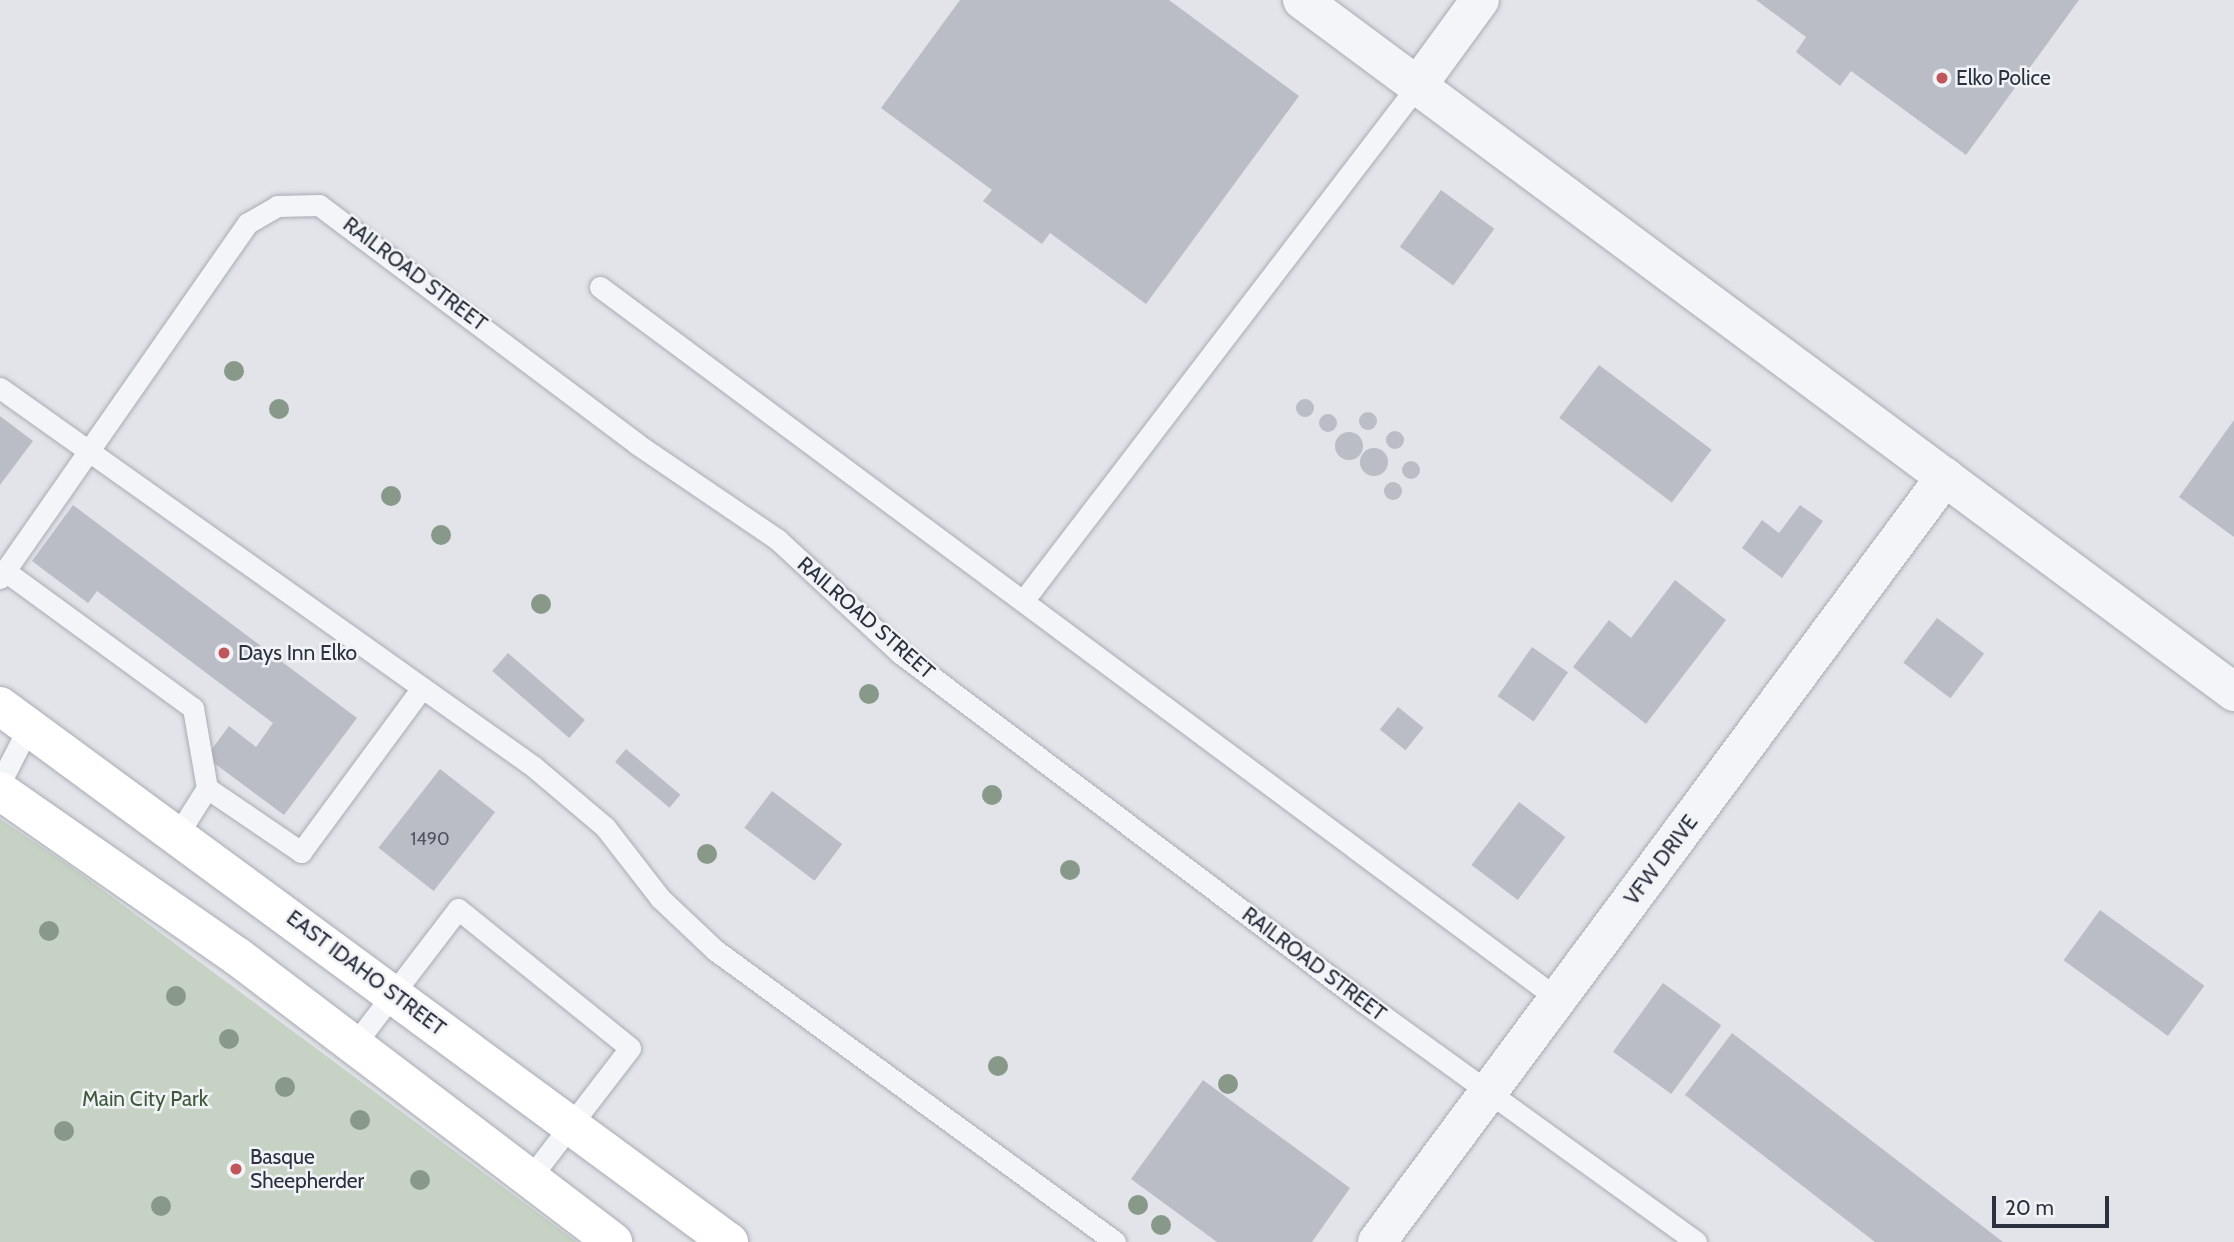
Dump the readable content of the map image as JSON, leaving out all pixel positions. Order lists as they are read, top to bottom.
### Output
{
  "streets": {
    "main road": ["EAST IDAHO STREET"],
    "street": ["VFW DRIVE"],
    "lane": ["RAILROAD STREET"]
  },
  "crossings": [
    ["RAILROAD STREET", "VFW DRIVE"]
  ],
  "parks": ["Main City Park"],
  "places": ["Elko Police", "Days Inn Elko", "Basque Sheepherder"],
  "house_numbers": ["1490"],
  "scale_bar": "20 m"
}
